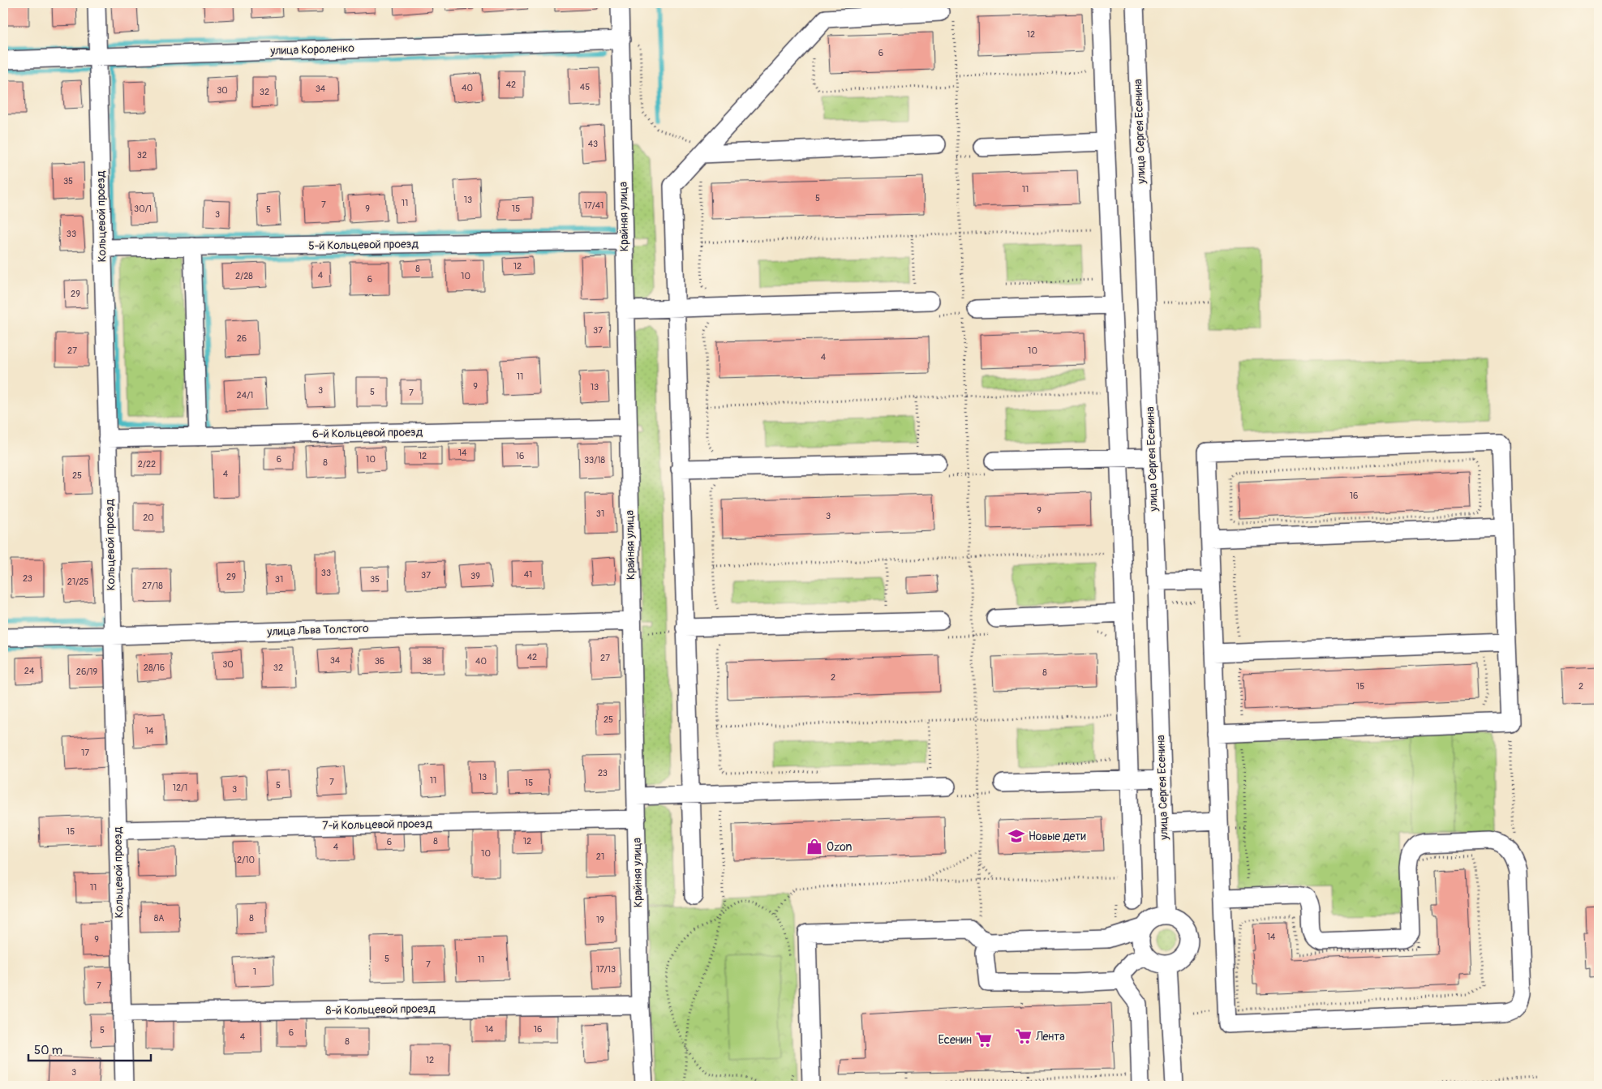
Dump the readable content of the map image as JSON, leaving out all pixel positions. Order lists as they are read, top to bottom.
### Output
{
  "streets": {
    "street": [
      "улица Короленко",
      "улица Сергея Есенина",
      "Кольцевой проезд",
      "Крайняя улица",
      "5-й Кольцевой проезд",
      "6-й Кольцевой проезд",
      "улица Льва Толстого",
      "7-й Кольцевой проезд",
      "8-й Кольцевой проезд"
    ]
  },
  "crossings": [
    ["улица Короленко", "Кольцевой проезд"],
    ["улица Короленко", "Крайняя улица"],
    ["Кольцевой проезд", "5-й Кольцевой проезд"],
    ["Кольцевой проезд", "6-й Кольцевой проезд"],
    ["Кольцевой проезд", "улица Льва Толстого"],
    ["Кольцевой проезд", "7-й Кольцевой проезд"],
    ["Кольцевой проезд", "8-й Кольцевой проезд"],
    ["Крайняя улица", "5-й Кольцевой проезд"],
    ["Крайняя улица", "6-й Кольцевой проезд"],
    ["Крайняя улица", "улица Льва Толстого"],
    ["Крайняя улица", "7-й Кольцевой проезд"],
    ["Крайняя улица", "8-й Кольцевой проезд"]
  ],
  "places": {
    "school or university": ["Новые дети"],
    "shop": ["Ozon"],
    "supermarket": ["Лента", "Есенин"]
  },
  "house_numbers": [
    "12",
    "6",
    "42",
    "45",
    "40",
    "34",
    "30",
    "32",
    "43",
    "32",
    "35",
    "11",
    "5",
    "13",
    "11",
    "7",
    "17/41",
    "30/1",
    "9",
    "15",
    "5",
    "3",
    "33",
    "12",
    "8",
    "4",
    "2/28",
    "10",
    "6",
    "29",
    "37",
    "26",
    "27",
    "10",
    "4",
    "11",
    "9",
    "13",
    "3",
    "5",
    "7",
    "24/1",
    "14",
    "12",
    "16",
    "6",
    "10",
    "33/18",
    "8",
    "2/22",
    "4",
    "25",
    "16",
    "9",
    "31",
    "3",
    "20",
    "33",
    "41",
    "37",
    "39",
    "29",
    "23",
    "31",
    "35",
    "21/25",
    "27/18",
    "42",
    "27",
    "34",
    "36",
    "38",
    "40",
    "30",
    "28/16",
    "32",
    "24",
    "26/19",
    "8",
    "2",
    "15",
    "2",
    "25",
    "14",
    "17",
    "23",
    "13",
    "11",
    "7",
    "15",
    "5",
    "12/1",
    "3",
    "15",
    "8",
    "12",
    "6",
    "4",
    "10",
    "21",
    "2/10",
    "11",
    "8А",
    "8",
    "19",
    "14",
    "9",
    "5",
    "11",
    "7",
    "17/13",
    "1",
    "7",
    "14",
    "16",
    "5",
    "6",
    "4",
    "8",
    "12",
    "3"
  ],
  "scale_bar": "50 m"
}
